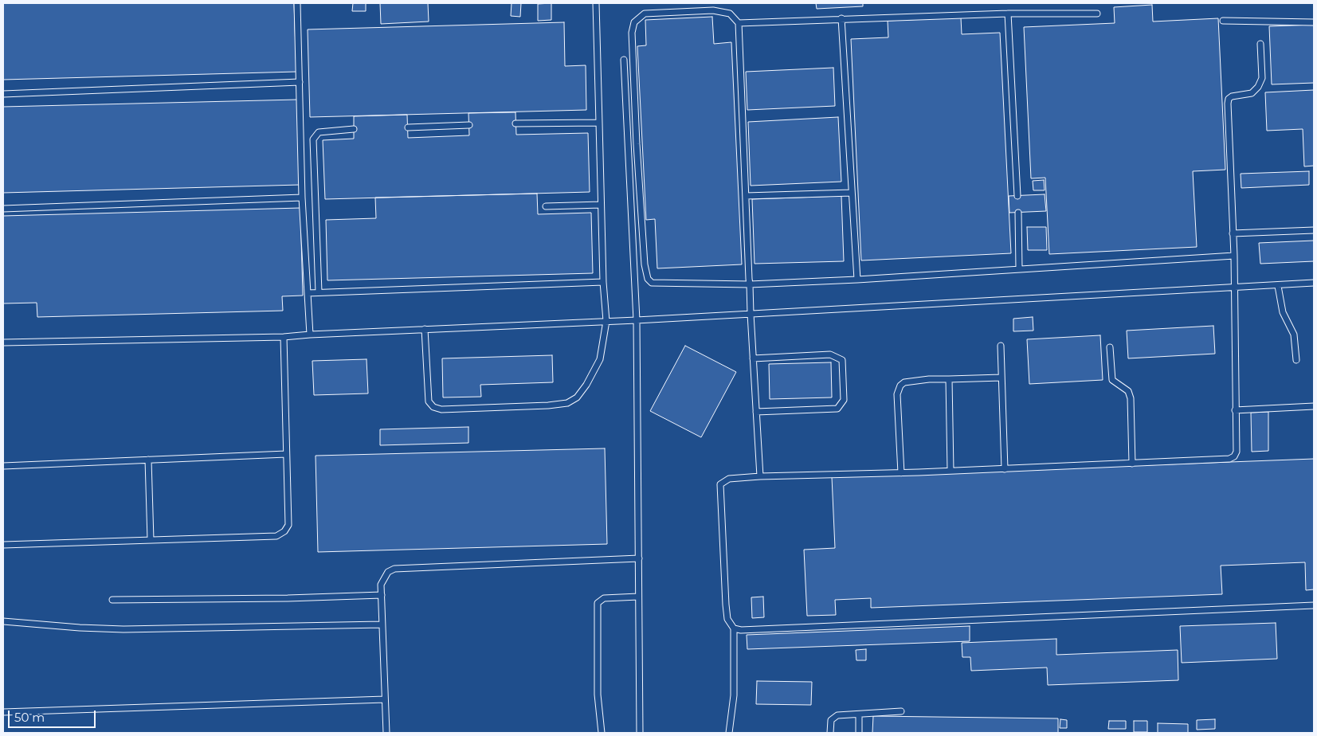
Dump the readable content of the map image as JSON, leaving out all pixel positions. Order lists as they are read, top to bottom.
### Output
{
  "scale_bar": "50 m"
}
